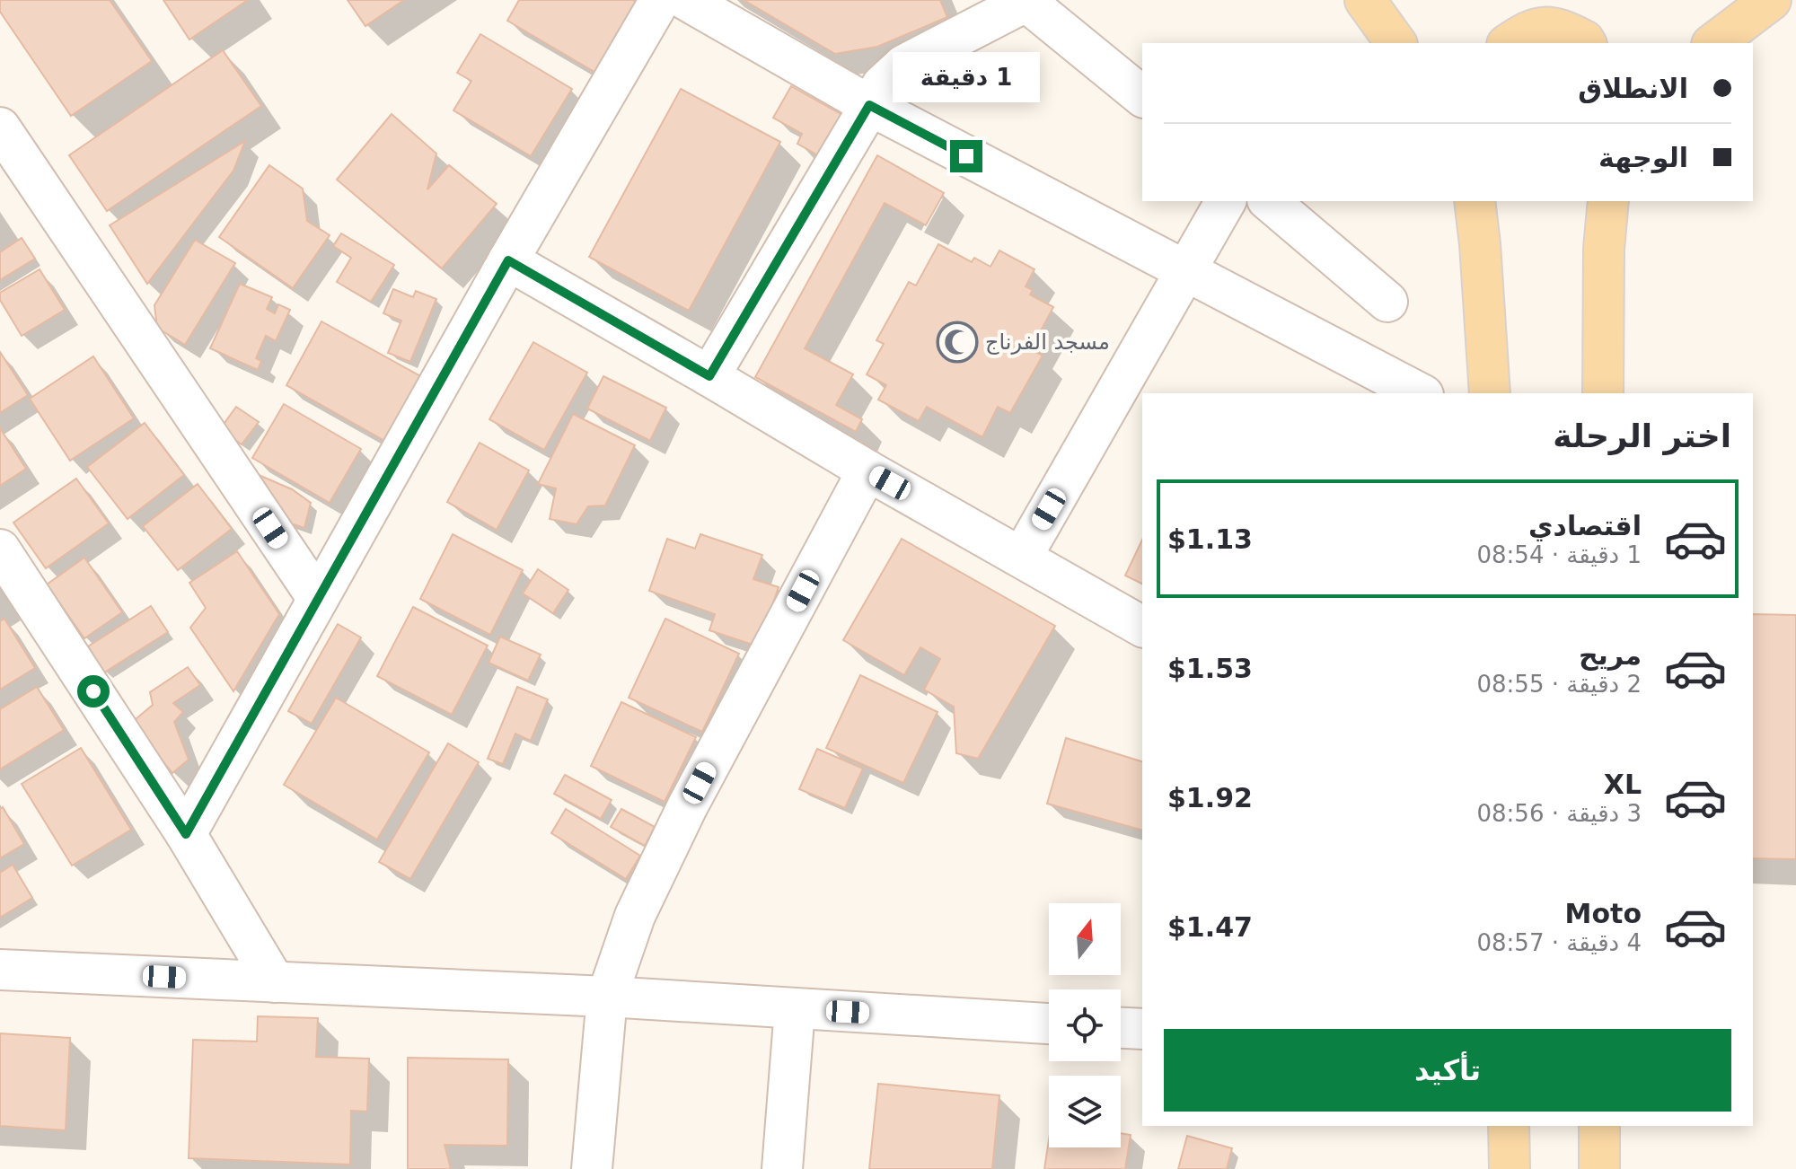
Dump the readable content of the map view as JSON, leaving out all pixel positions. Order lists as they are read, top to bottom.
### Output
{
  "places": {
    "mosque": ["مسجد الفرناج"]
  },
  "north": "top",
  "page": {
    "banner": ["الانطلاق", "الوجهة"],
    "bubble": "1 دقيقة",
    "heading": "اختر الرحلة",
    "list": [
      {
        "name": "اقتصادي",
        "note": "1 دقيقة · 08:54",
        "value": "$1.13"
      },
      {
        "name": "مريح",
        "note": "2 دقيقة · 08:55",
        "value": "$1.53"
      },
      {
        "name": "XL",
        "note": "3 دقيقة · 08:56",
        "value": "$1.92"
      },
      {
        "name": "Moto",
        "note": "4 دقيقة · 08:57",
        "value": "$1.47"
      }
    ],
    "buttons": "تأكيد"
  }
}
